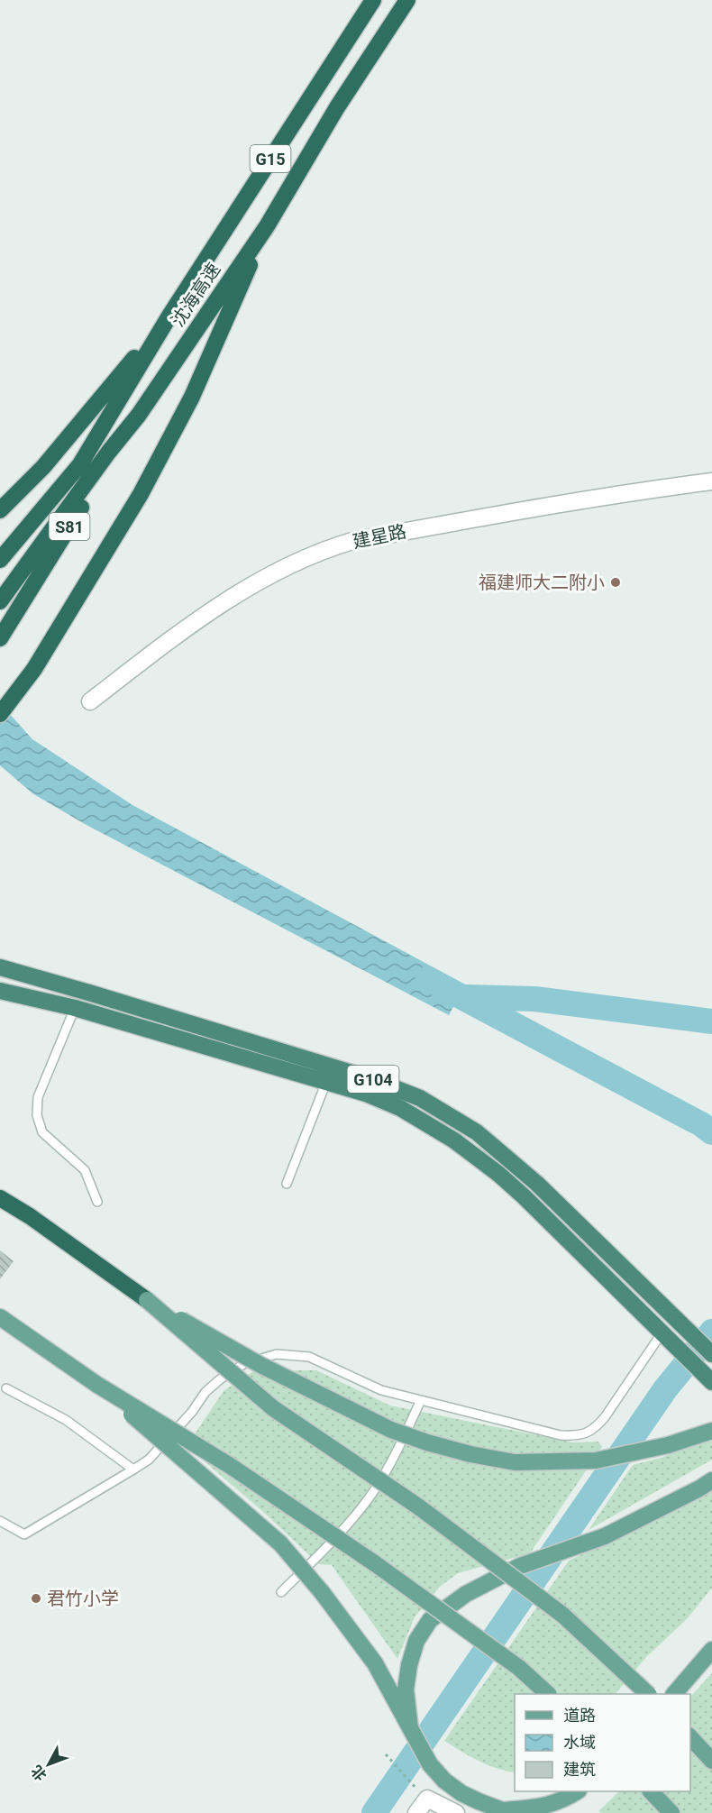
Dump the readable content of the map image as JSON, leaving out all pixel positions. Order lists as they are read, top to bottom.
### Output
{
  "streets": {
    "highway": [
      "G15",
      "沈海高速",
      "S81",
      "G104"
    ],
    "street": ["建星路"]
  },
  "crossings": [
    ["沈海高速", "S81"]
  ],
  "places": ["福建师大二附小", "君竹小学"],
  "legend": ["道路", "水域", "建筑"],
  "north": "bottom left"
}
